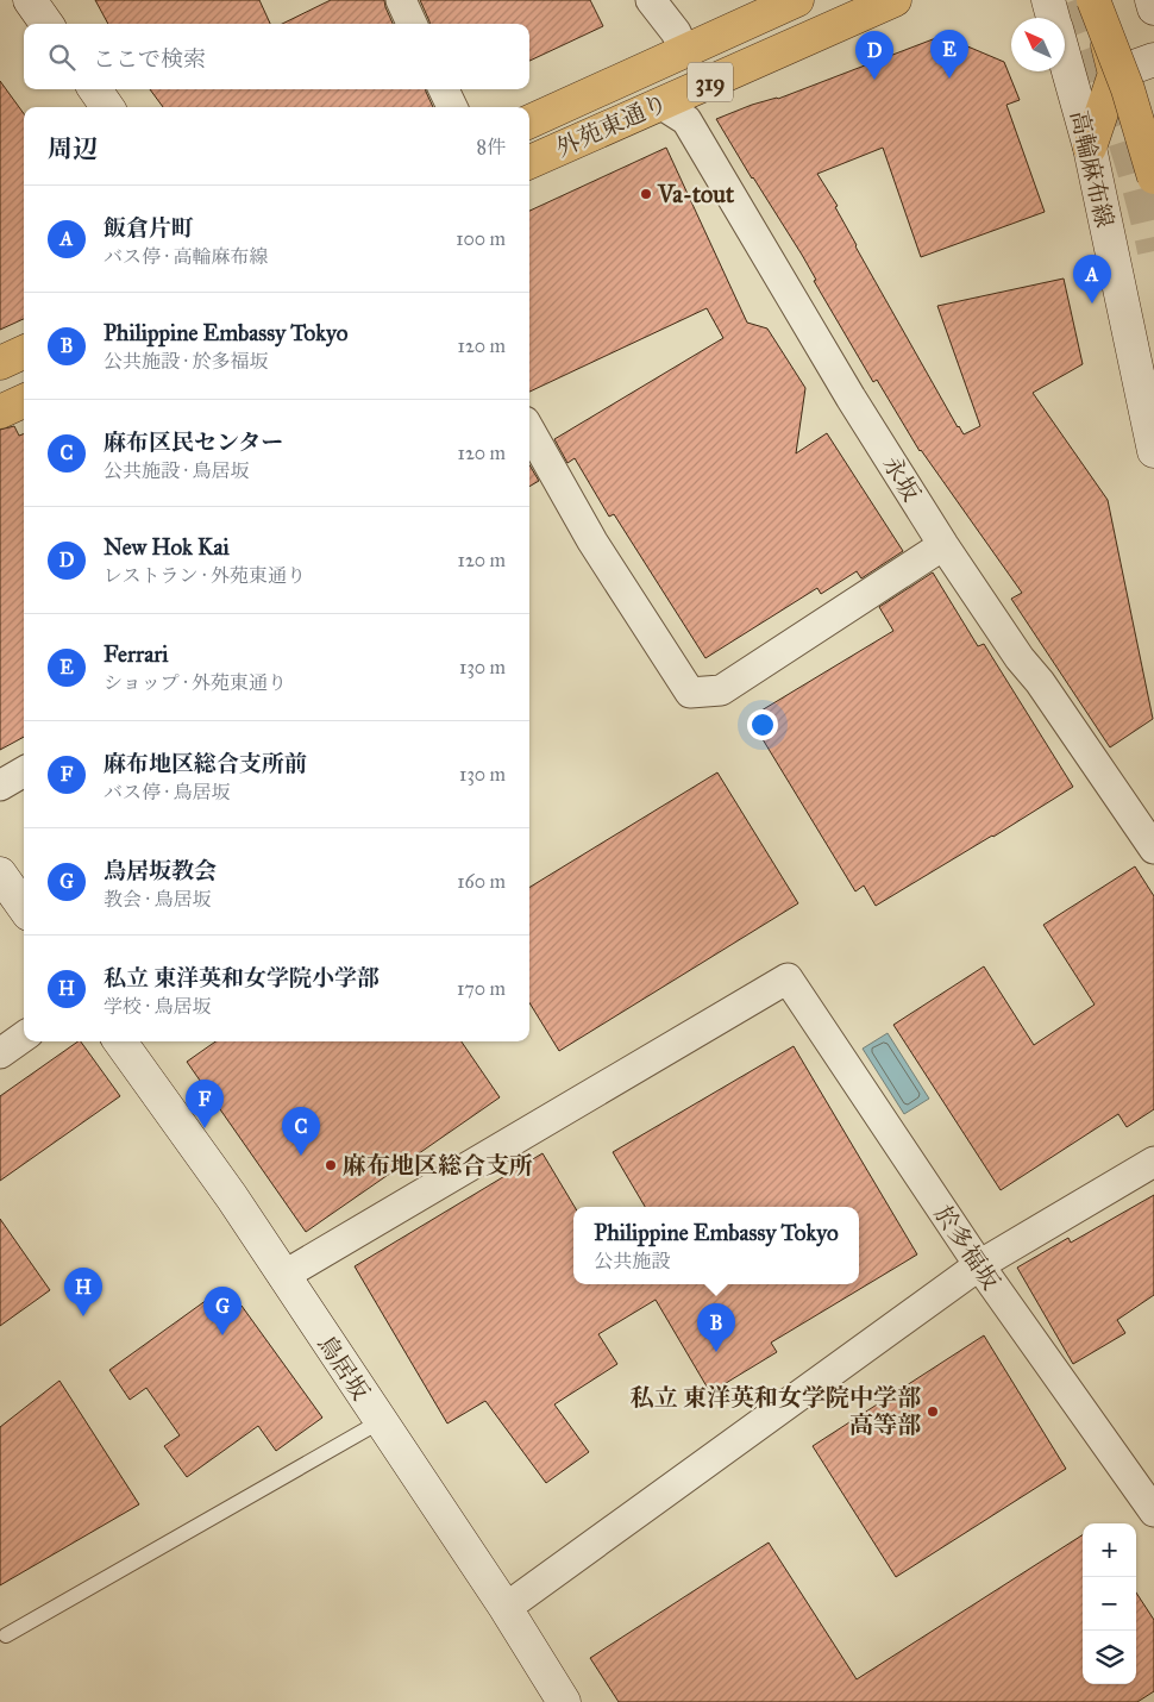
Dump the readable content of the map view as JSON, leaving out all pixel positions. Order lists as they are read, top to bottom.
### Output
{
  "streets": {
    "main road": ["319", "外苑東通り"],
    "street": [
      "高輪麻布線",
      "永坂",
      "於多福坂",
      "鳥居坂"
    ]
  },
  "crossings": [
    ["外苑東通り", "永坂"],
    ["於多福坂", "鳥居坂"]
  ],
  "places": ["Va-tout", "麻布地区総合支所", "私立 東洋英和女学院中学部 高等部"],
  "north": "top left",
  "page": {
    "search": "ここで検索",
    "pins": [
      "E",
      "D",
      "A",
      "F",
      "C",
      "H",
      "G",
      "B"
    ],
    "heading": ["周辺", "8件"],
    "list": [
      {
        "mark": "A",
        "name": "飯倉片町",
        "note": "バス停 · 高輪麻布線",
        "value": "100 m"
      },
      {
        "mark": "B",
        "name": "Philippine Embassy Tokyo",
        "note": "公共施設 · 於多福坂",
        "value": "120 m"
      },
      {
        "mark": "C",
        "name": "麻布区民センター",
        "note": "公共施設 · 鳥居坂",
        "value": "120 m"
      },
      {
        "mark": "D",
        "name": "New Hok Kai",
        "note": "レストラン · 外苑東通り",
        "value": "120 m"
      },
      {
        "mark": "E",
        "name": "Ferrari",
        "note": "ショップ · 外苑東通り",
        "value": "130 m"
      },
      {
        "mark": "F",
        "name": "麻布地区総合支所前",
        "note": "バス停 · 鳥居坂",
        "value": "130 m"
      },
      {
        "mark": "G",
        "name": "鳥居坂教会",
        "note": "教会 · 鳥居坂",
        "value": "160 m"
      },
      {
        "mark": "H",
        "name": "私立 東洋英和女学院小学部",
        "note": "学校 · 鳥居坂",
        "value": "170 m"
      }
    ],
    "popup": ["Philippine Embassy Tokyo", "公共施設"],
    "map_buttons": ["+", "−"]
  }
}
